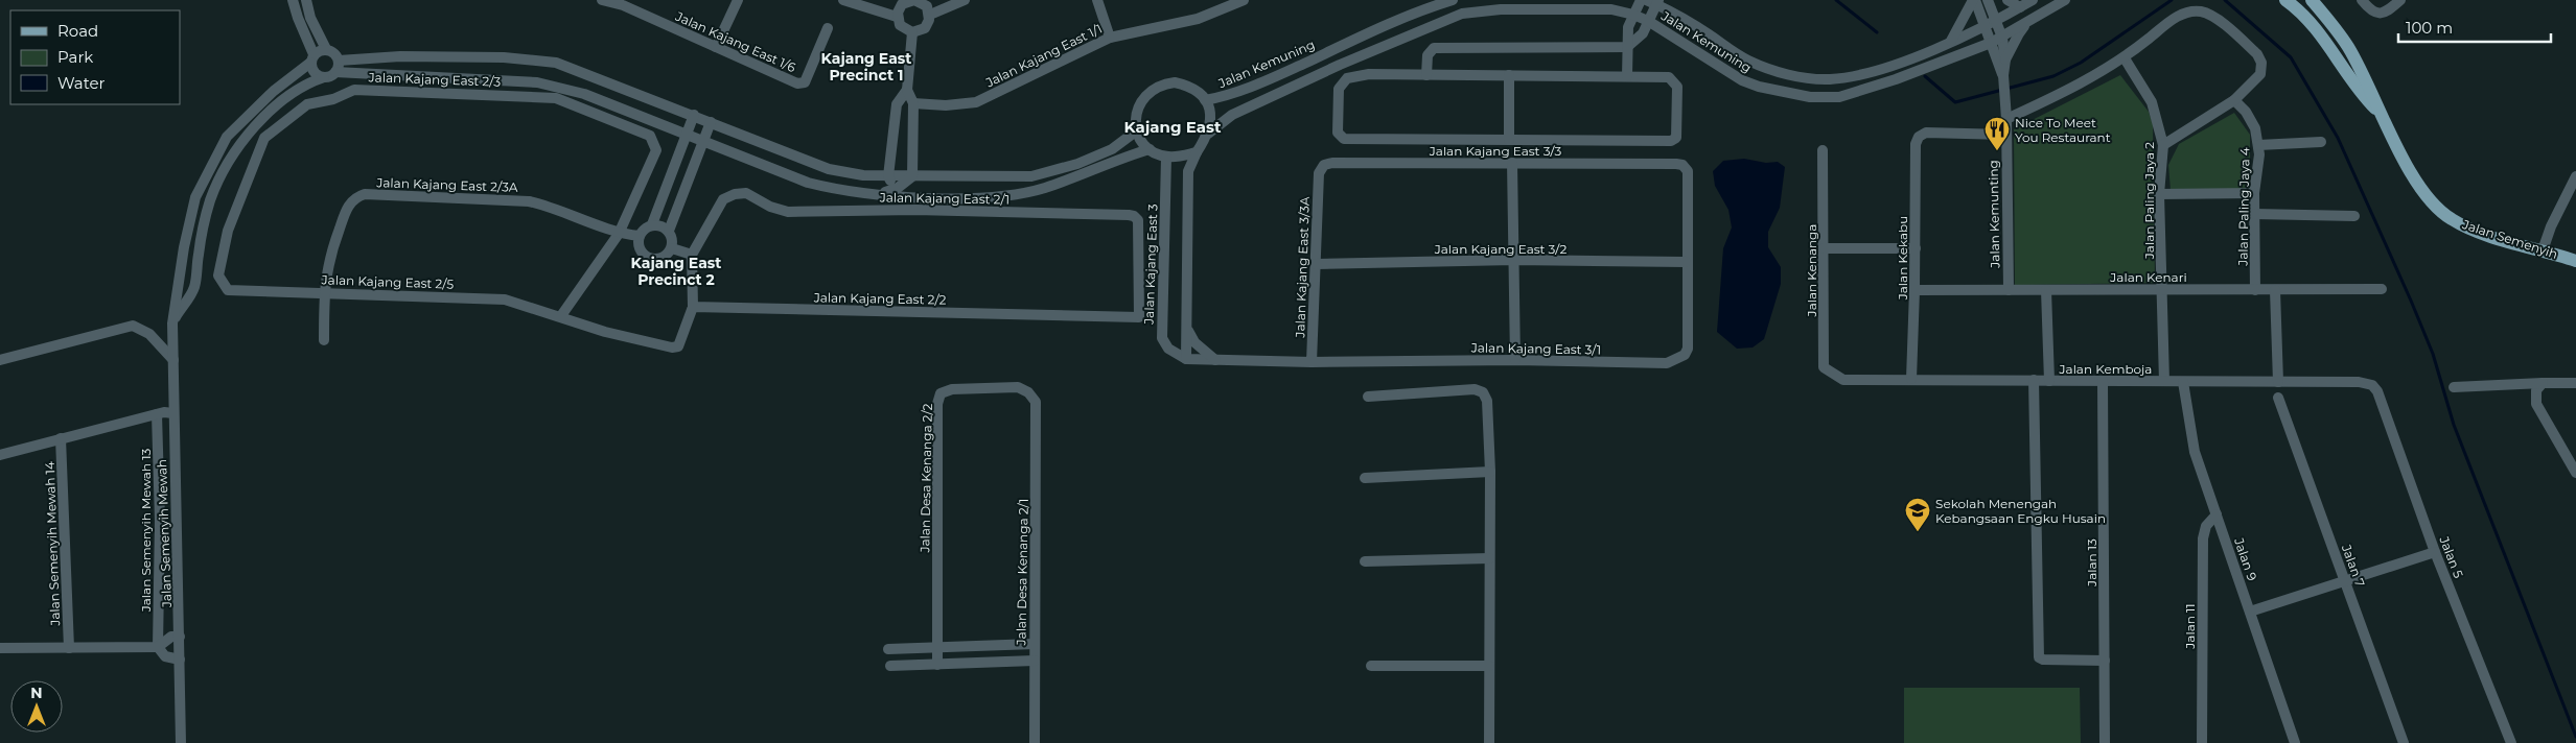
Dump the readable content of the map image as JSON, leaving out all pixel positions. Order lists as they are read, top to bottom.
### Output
{
  "streets": {
    "main road": ["Jalan Semenyih"],
    "street": [
      "Jalan Kajang East 1/6",
      "Jalan Kemuning",
      "Jalan Kajang East 1/1",
      "Jalan Kajang East 2/3",
      "Jalan Kajang East 3/3",
      "Jalan Kajang East 2/3A",
      "Jalan Kajang East 2/1",
      "Jalan Paling Jaya 2",
      "Jalan Paling Jaya 4",
      "Jalan Kemunting",
      "Jalan Kajang East 3/2",
      "Jalan Kekabu",
      "Jalan Kajang East 3",
      "Jalan Kajang East 3/3A",
      "Jalan Kenanga",
      "Jalan Kenari",
      "Jalan Kajang East 2/5",
      "Jalan Kajang East 2/2",
      "Jalan Kajang East 3/1",
      "Jalan Kemboja",
      "Jalan Desa Kenanga 2/2",
      "Jalan Semenyih Mewah 13",
      "Jalan Semenyih Mewah",
      "Jalan Semenyih Mewah 14",
      "Jalan 5",
      "Jalan 9",
      "Jalan 13",
      "Jalan 7",
      "Jalan Desa Kenanga 2/1",
      "Jalan 11"
    ]
  },
  "crossings": [
    ["Jalan Kemuning", "Jalan Kajang East 3"],
    ["Jalan Kajang East 2/3", "Jalan Kajang East 2/3A"],
    ["Jalan Kajang East 2/3", "Jalan Kajang East 2/5"],
    ["Jalan Kajang East 3/3", "Jalan Kajang East 3/3A"],
    ["Jalan Kajang East 3/3", "Jalan Kajang East 3/1"],
    ["Jalan Kajang East 2/3A", "Jalan Kajang East 2/5"],
    ["Jalan Kajang East 2/1", "Jalan Kajang East 2/2"],
    ["Jalan Paling Jaya 2", "Jalan Kenari"],
    ["Jalan Paling Jaya 2", "Jalan Kemboja"],
    ["Jalan Paling Jaya 4", "Jalan Kenari"],
    ["Jalan Kemunting", "Jalan Kekabu"],
    ["Jalan Kemunting", "Jalan Kenari"],
    ["Jalan Kajang East 3/2", "Jalan Kajang East 3/3A"],
    ["Jalan Kajang East 3/2", "Jalan Kajang East 3/1"],
    ["Jalan Kekabu", "Jalan Kenari"],
    ["Jalan Kekabu", "Jalan Kemboja"],
    ["Jalan Kajang East 3", "Jalan Kajang East 3/1"],
    ["Jalan Kajang East 3/3A", "Jalan Kajang East 3/1"],
    ["Jalan Kenanga", "Jalan Kemboja"],
    ["Jalan Kajang East 2/5", "Jalan Kajang East 2/2"],
    ["Jalan Kemboja", "Jalan 5"],
    ["Jalan Kemboja", "Jalan 9"],
    ["Jalan Kemboja", "Jalan 13"],
    ["Jalan Desa Kenanga 2/2", "Jalan Desa Kenanga 2/1"],
    ["Jalan 9", "Jalan 11"]
  ],
  "districts": ["Kajang East Precinct 1", "Kajang East", "Kajang East Precinct 2"],
  "places": {
    "restaurant": ["Nice To Meet You Restaurant"],
    "school or university": ["Sekolah Menengah Kebangsaan Engku Husain"]
  },
  "legend": ["Road", "Park", "Water"],
  "scale_bar": "100 m",
  "north": "top"
}
